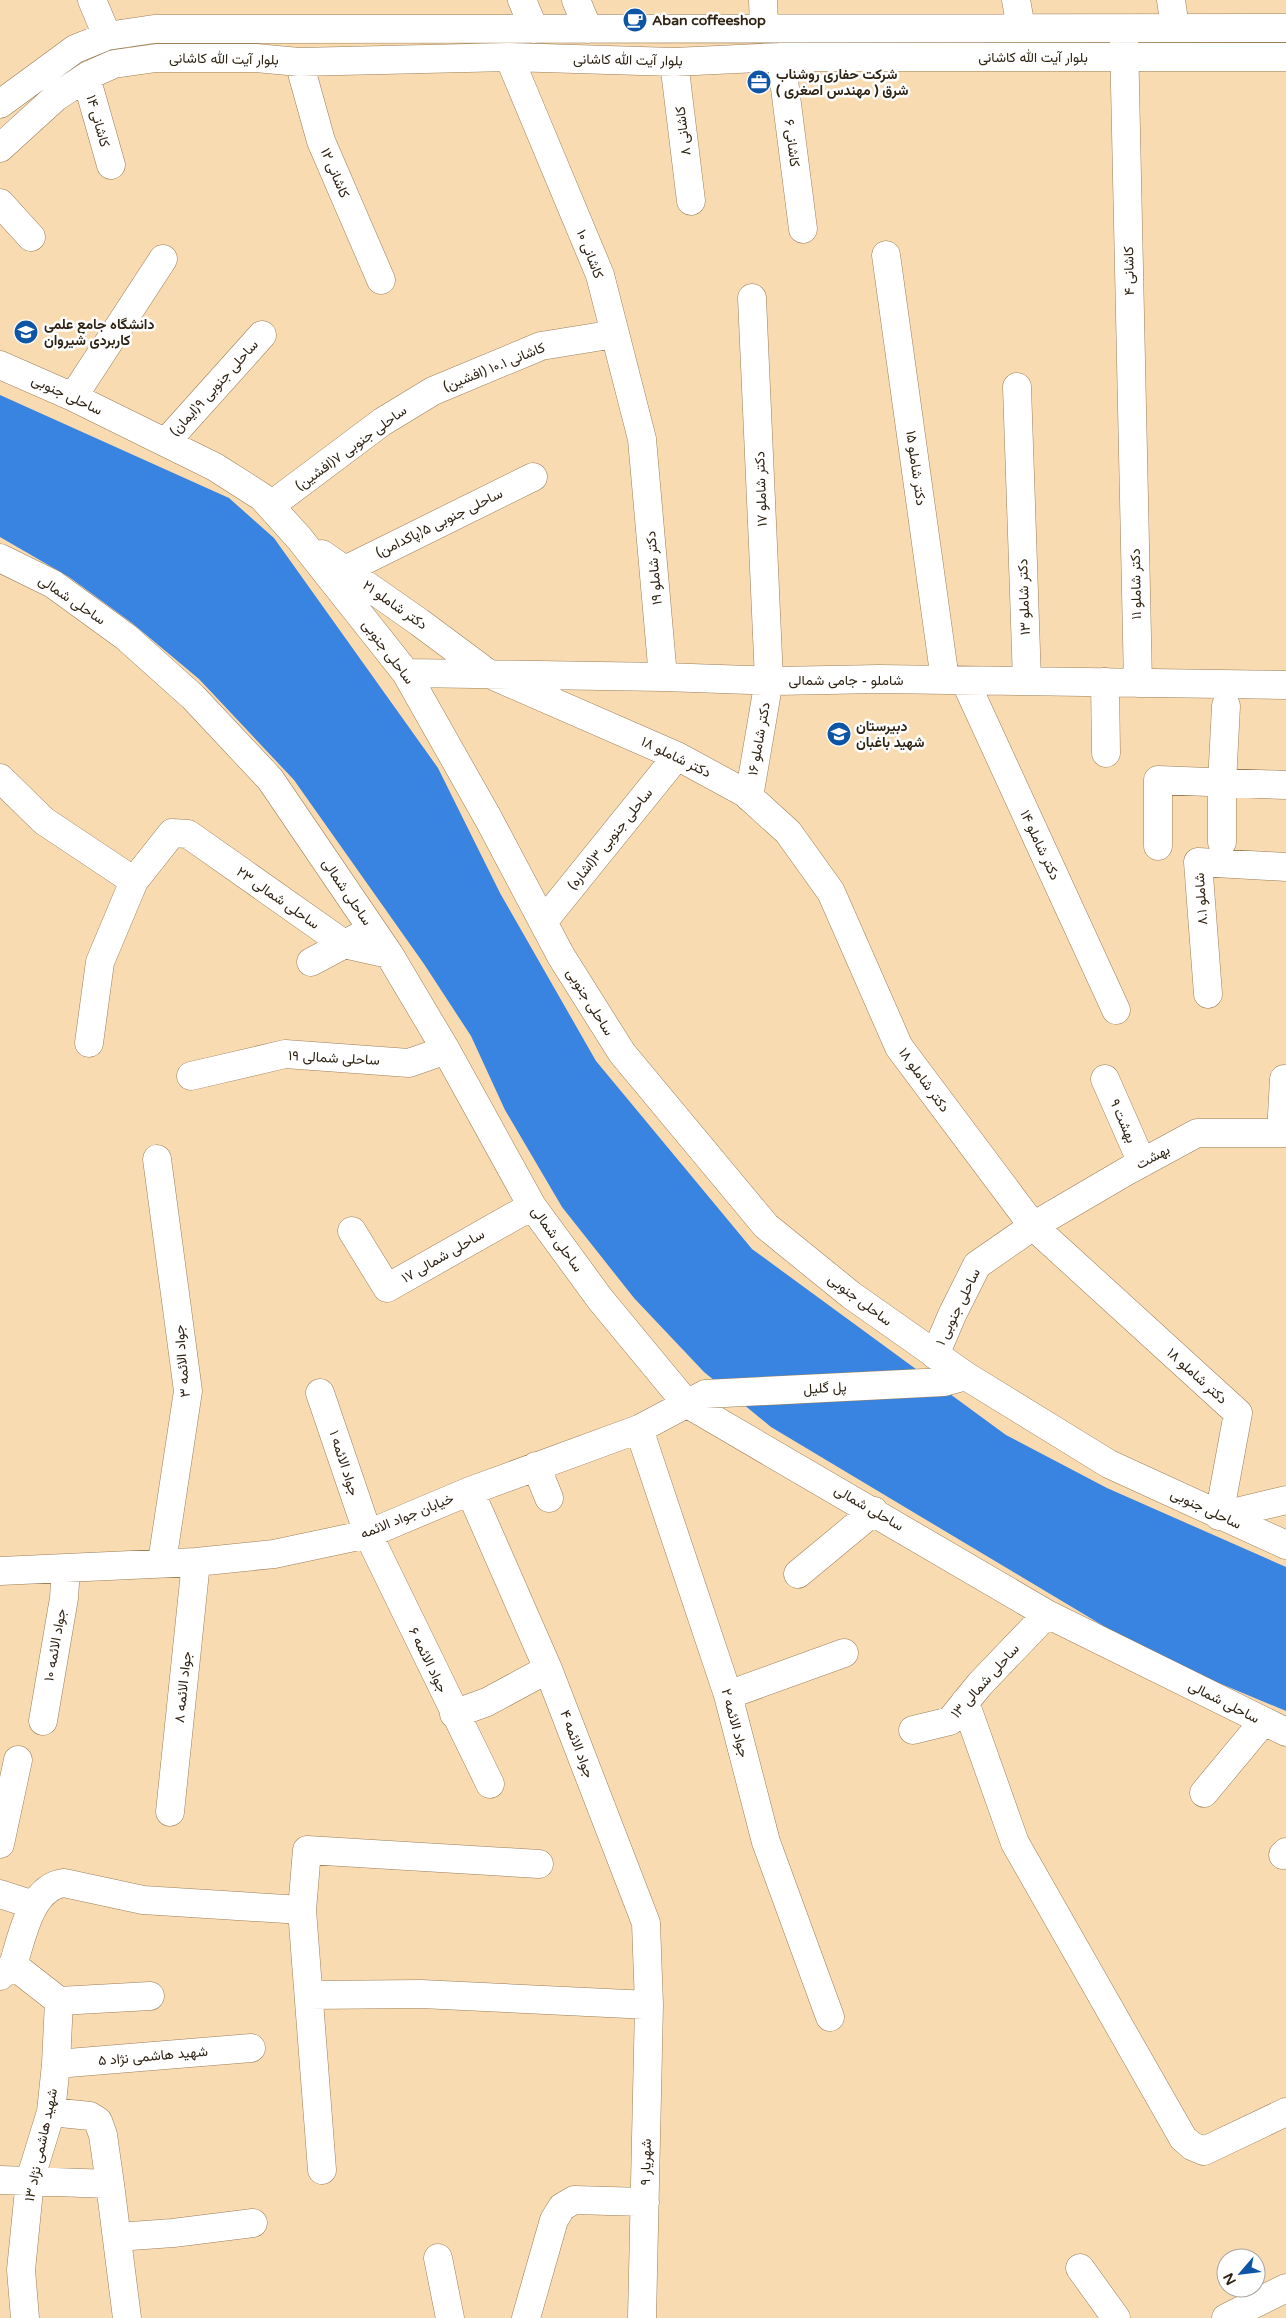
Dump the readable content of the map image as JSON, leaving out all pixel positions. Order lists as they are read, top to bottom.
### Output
{
  "streets": {
    "street": [
      "بلوار آیت الله کاشانی",
      "کاشانی ۱۴",
      "کاشانی ۸",
      "کاشانی ۶",
      "کاشانی ۱۲",
      "کاشانی ۱۰",
      "کاشانی ۴",
      "کاشانی ۱۰.۱ (افشین)",
      "ساحلی جنوبی ۹(ایمان)",
      "ساحلی جنوبی",
      "ساحلی جنوبی ۷(افشین)",
      "دکتر شاملو ۱۵",
      "دکتر شاملو ۱۷",
      "ساحلی جنوبی ۵(پاکدامن)",
      "دکتر شاملو ۱۹",
      "دکتر شاملو ۱۱",
      "دکتر شاملو ۱۳",
      "ساحلی شمالی",
      "دکتر شاملو ۲۱",
      "شاملو - جامی شمالی",
      "دکتر شاملو ۱۶",
      "دکتر شاملو ۱۸",
      "ساحلی جنوبی ۳(اشاره)",
      "دکتر شاملو ۱۴",
      "ساحلی شمالی ۲۳",
      "شاملو ۸.۱",
      "ساحلی شمالی ۱۹",
      "بهشت ۹",
      "بهشت",
      "ساحلی شمالی ۱۷",
      "ساحلی جنوبی ۱",
      "جواد الائمه ۳",
      "پل گلیل",
      "جواد الائمه ۱",
      "خیابان جواد الائمه",
      "جواد الائمه ۱۰",
      "جواد الائمه ۶",
      "ساحلی شمالی ۱۳",
      "جواد الائمه ۸",
      "جواد الائمه ۲",
      "جواد الائمه ۴",
      "شهید هاشمی نژاد ۵",
      "شهید هاشمی نژاد ۱۳",
      "شهریار ۹"
    ]
  },
  "crossings": [
    ["بلوار آیت الله کاشانی", "کاشانی ۱۴"],
    ["بلوار آیت الله کاشانی", "کاشانی ۸"],
    ["بلوار آیت الله کاشانی", "کاشانی ۶"],
    ["بلوار آیت الله کاشانی", "کاشانی ۱۲"],
    ["بلوار آیت الله کاشانی", "کاشانی ۱۰"],
    ["بلوار آیت الله کاشانی", "کاشانی ۴"],
    ["کاشانی ۱۰", "کاشانی ۱۰.۱ (افشین)"],
    ["کاشانی ۱۰", "دکتر شاملو ۱۹"],
    ["کاشانی ۴", "دکتر شاملو ۱۱"],
    ["کاشانی ۱۰.۱ (افشین)", "ساحلی جنوبی ۷(افشین)"],
    ["ساحلی جنوبی ۹(ایمان)", "ساحلی جنوبی"],
    ["ساحلی جنوبی", "ساحلی جنوبی ۷(افشین)"],
    ["ساحلی جنوبی", "دکتر شاملو ۲۱"],
    ["ساحلی جنوبی", "شاملو - جامی شمالی"],
    ["ساحلی جنوبی", "دکتر شاملو ۱۸"],
    ["ساحلی جنوبی", "ساحلی جنوبی ۳(اشاره)"],
    ["ساحلی جنوبی", "ساحلی جنوبی ۱"],
    ["ساحلی جنوبی", "پل گلیل"],
    ["دکتر شاملو ۱۵", "شاملو - جامی شمالی"],
    ["دکتر شاملو ۱۵", "دکتر شاملو ۱۴"],
    ["دکتر شاملو ۱۷", "شاملو - جامی شمالی"],
    ["دکتر شاملو ۱۷", "دکتر شاملو ۱۶"],
    ["ساحلی جنوبی ۵(پاکدامن)", "دکتر شاملو ۲۱"],
    ["دکتر شاملو ۱۹", "شاملو - جامی شمالی"],
    ["دکتر شاملو ۱۱", "شاملو - جامی شمالی"],
    ["دکتر شاملو ۱۳", "شاملو - جامی شمالی"],
    ["ساحلی شمالی", "ساحلی شمالی ۲۳"],
    ["ساحلی شمالی", "ساحلی شمالی ۱۹"],
    ["ساحلی شمالی", "ساحلی شمالی ۱۷"],
    ["ساحلی شمالی", "پل گلیل"],
    ["ساحلی شمالی", "خیابان جواد الائمه"],
    ["ساحلی شمالی", "ساحلی شمالی ۱۳"],
    ["دکتر شاملو ۲۱", "شاملو - جامی شمالی"],
    ["دکتر شاملو ۲۱", "دکتر شاملو ۱۸"],
    ["شاملو - جامی شمالی", "دکتر شاملو ۱۶"],
    ["شاملو - جامی شمالی", "دکتر شاملو ۱۸"],
    ["شاملو - جامی شمالی", "دکتر شاملو ۱۴"],
    ["دکتر شاملو ۱۶", "دکتر شاملو ۱۸"],
    ["دکتر شاملو ۱۸", "ساحلی جنوبی ۳(اشاره)"],
    ["دکتر شاملو ۱۸", "بهشت"],
    ["دکتر شاملو ۱۸", "ساحلی جنوبی ۱"],
    ["بهشت ۹", "بهشت"],
    ["بهشت", "ساحلی جنوبی ۱"],
    ["جواد الائمه ۳", "خیابان جواد الائمه"],
    ["پل گلیل", "خیابان جواد الائمه"],
    ["جواد الائمه ۱", "خیابان جواد الائمه"],
    ["جواد الائمه ۱", "جواد الائمه ۶"],
    ["خیابان جواد الائمه", "جواد الائمه ۱۰"],
    ["خیابان جواد الائمه", "جواد الائمه ۶"],
    ["خیابان جواد الائمه", "جواد الائمه ۸"],
    ["خیابان جواد الائمه", "جواد الائمه ۲"],
    ["خیابان جواد الائمه", "جواد الائمه ۴"],
    ["جواد الائمه ۴", "شهریار ۹"],
    ["شهید هاشمی نژاد ۵", "شهید هاشمی نژاد ۱۳"]
  ],
  "places": {
    "cafe": ["Aban coffeeshop"],
    "office": ["شرکت حفاری روشناب شرق ( مهندس اصغری )"],
    "school or university": ["دانشگاه جامع علمی کاربردی شیروان", "دبیرستان شهید باغبان"]
  },
  "north": "bottom left"
}
